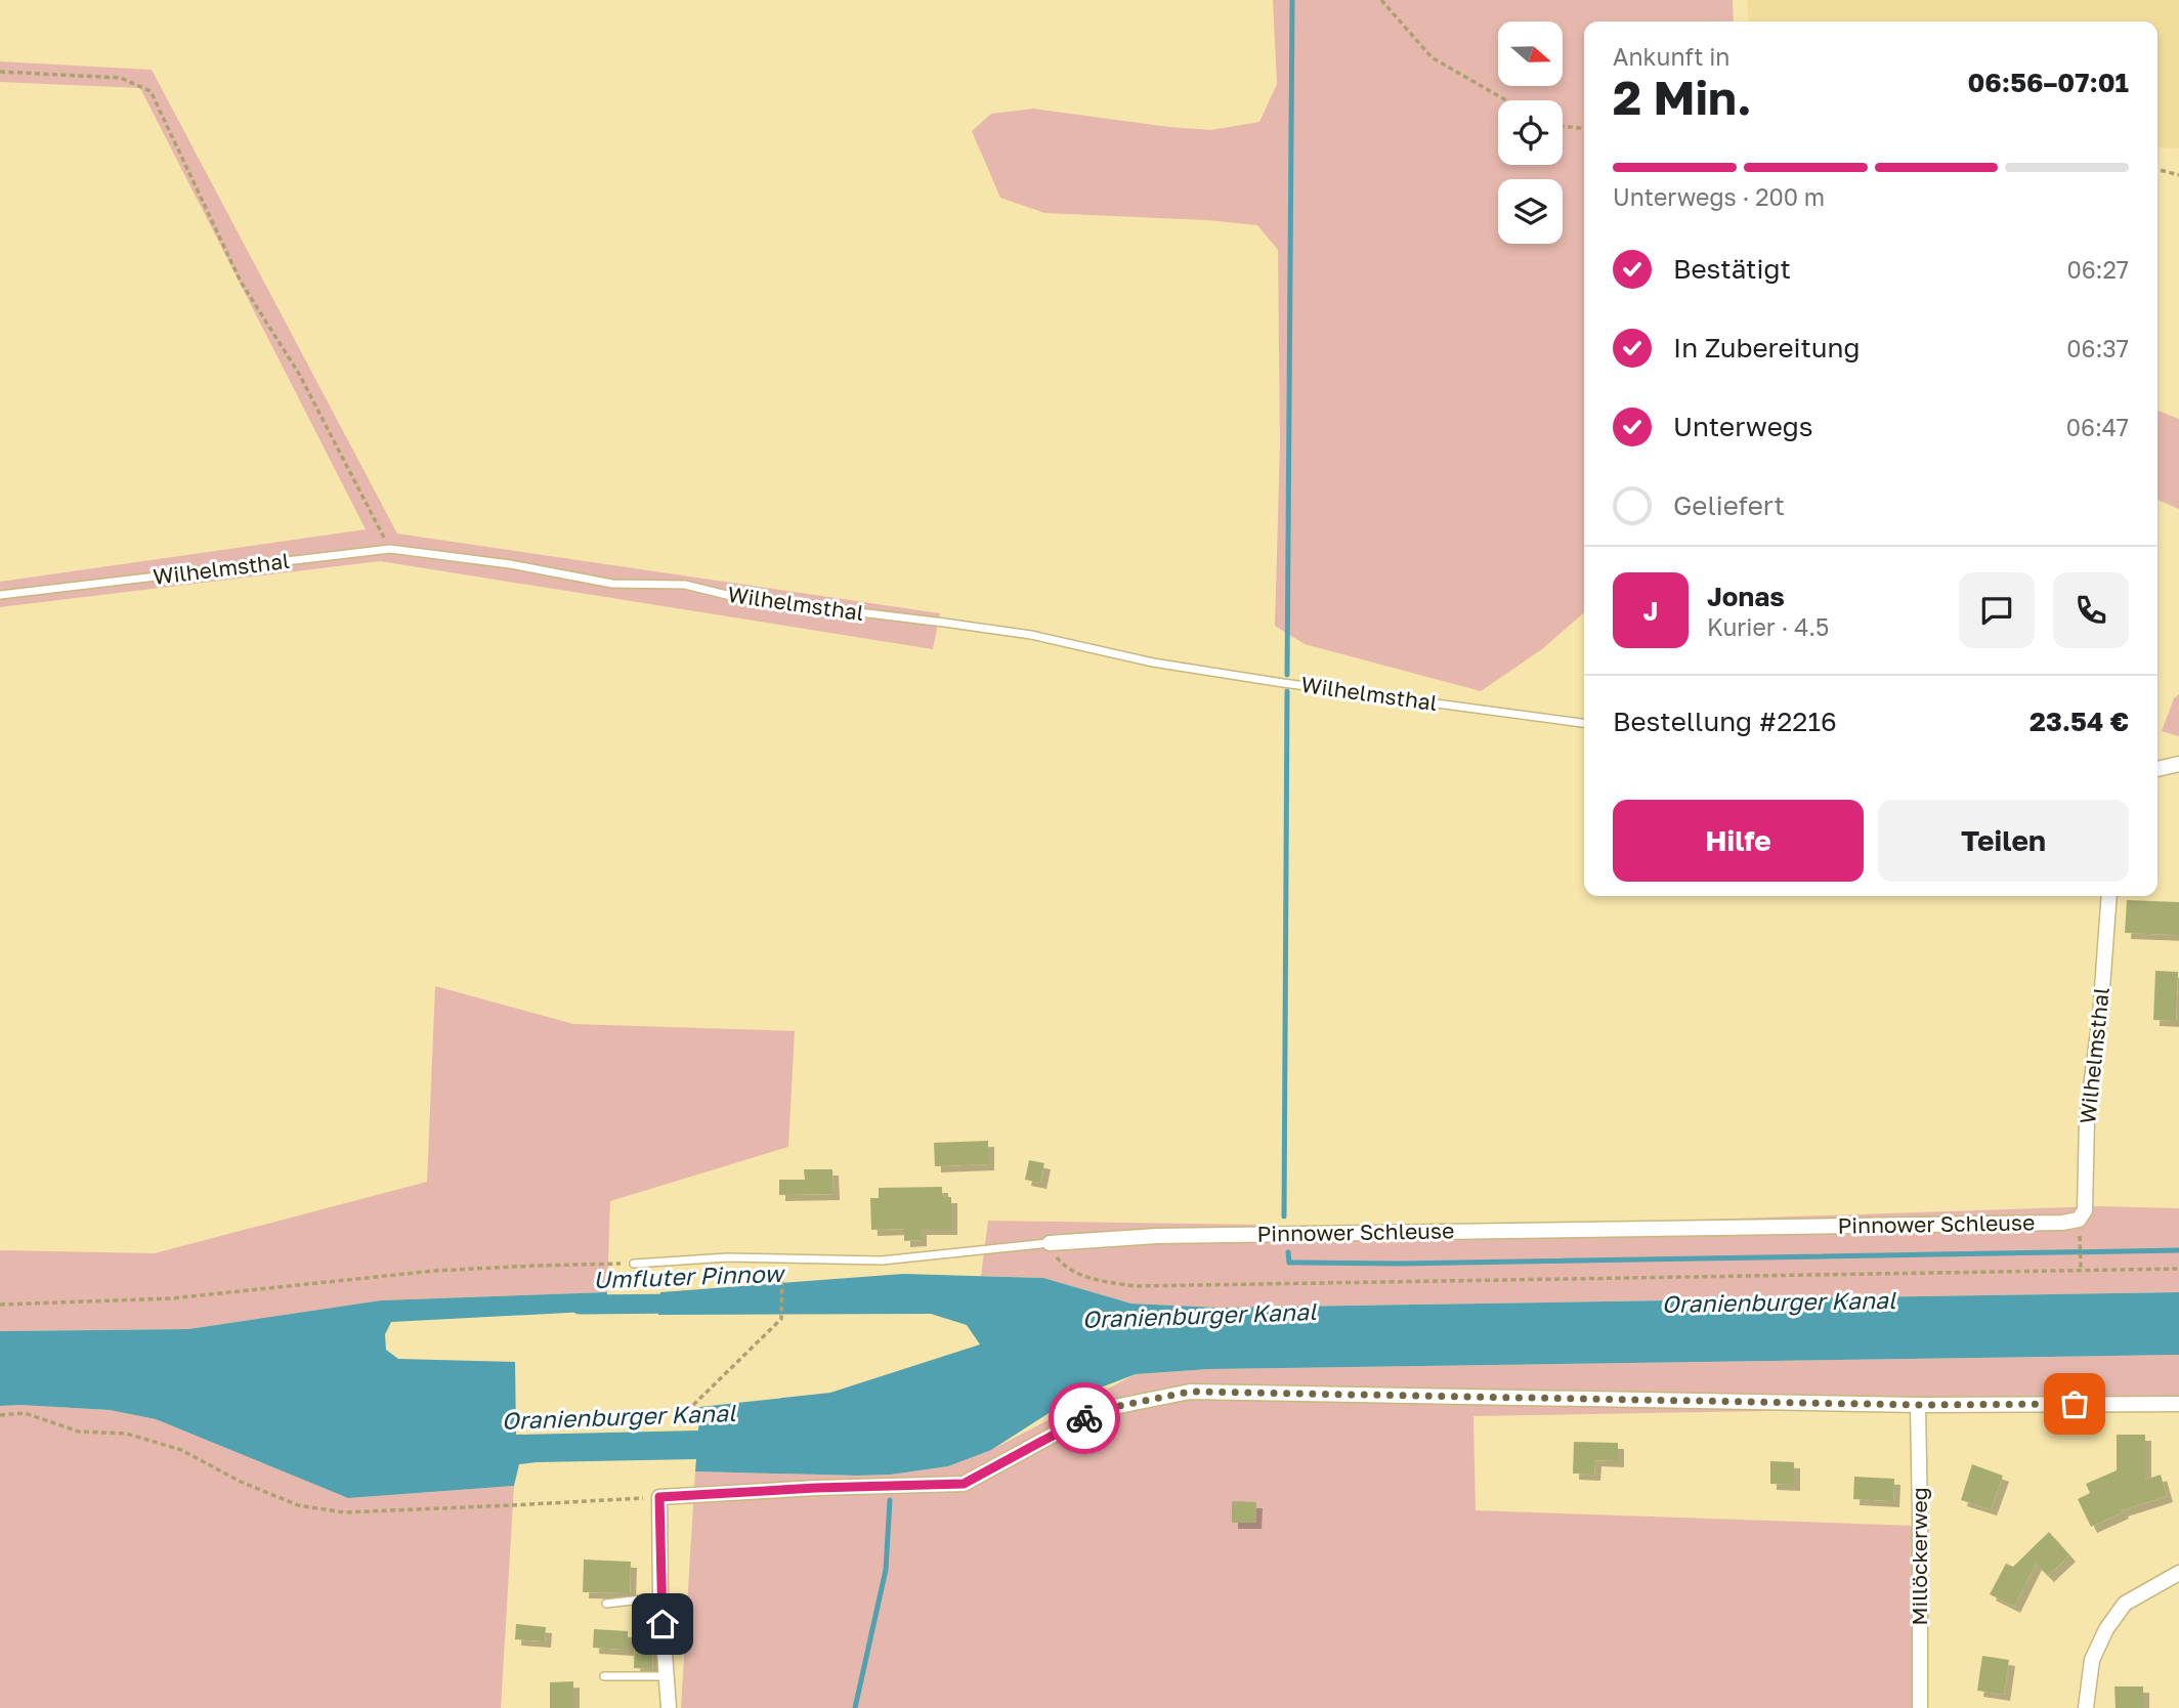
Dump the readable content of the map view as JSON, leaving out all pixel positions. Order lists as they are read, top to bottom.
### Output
{
  "streets": {
    "street": ["Wilhelmsthal", "Pinnower Schleuse", "Millöckerweg"]
  },
  "crossings": [
    ["Wilhelmsthal", "Pinnower Schleuse"]
  ],
  "water": ["Umfluter Pinnow", "Oranienburger Kanal"],
  "north": "right",
  "page": {
    "heading": ["2 Min.", "Ankunft in", "06:56–07:01"],
    "panel": [
      "Jonas",
      "Kurier · 4.5",
      "Bestellung #2216",
      "23.54 €"
    ],
    "bar": "Unterwegs · 200 m",
    "list": [
      ["Bestätigt", "06:27"],
      ["In Zubereitung", "06:37"],
      ["Unterwegs", "06:47"],
      "Geliefert"
    ],
    "round": "J",
    "buttons": ["Hilfe", "Teilen"]
  }
}
